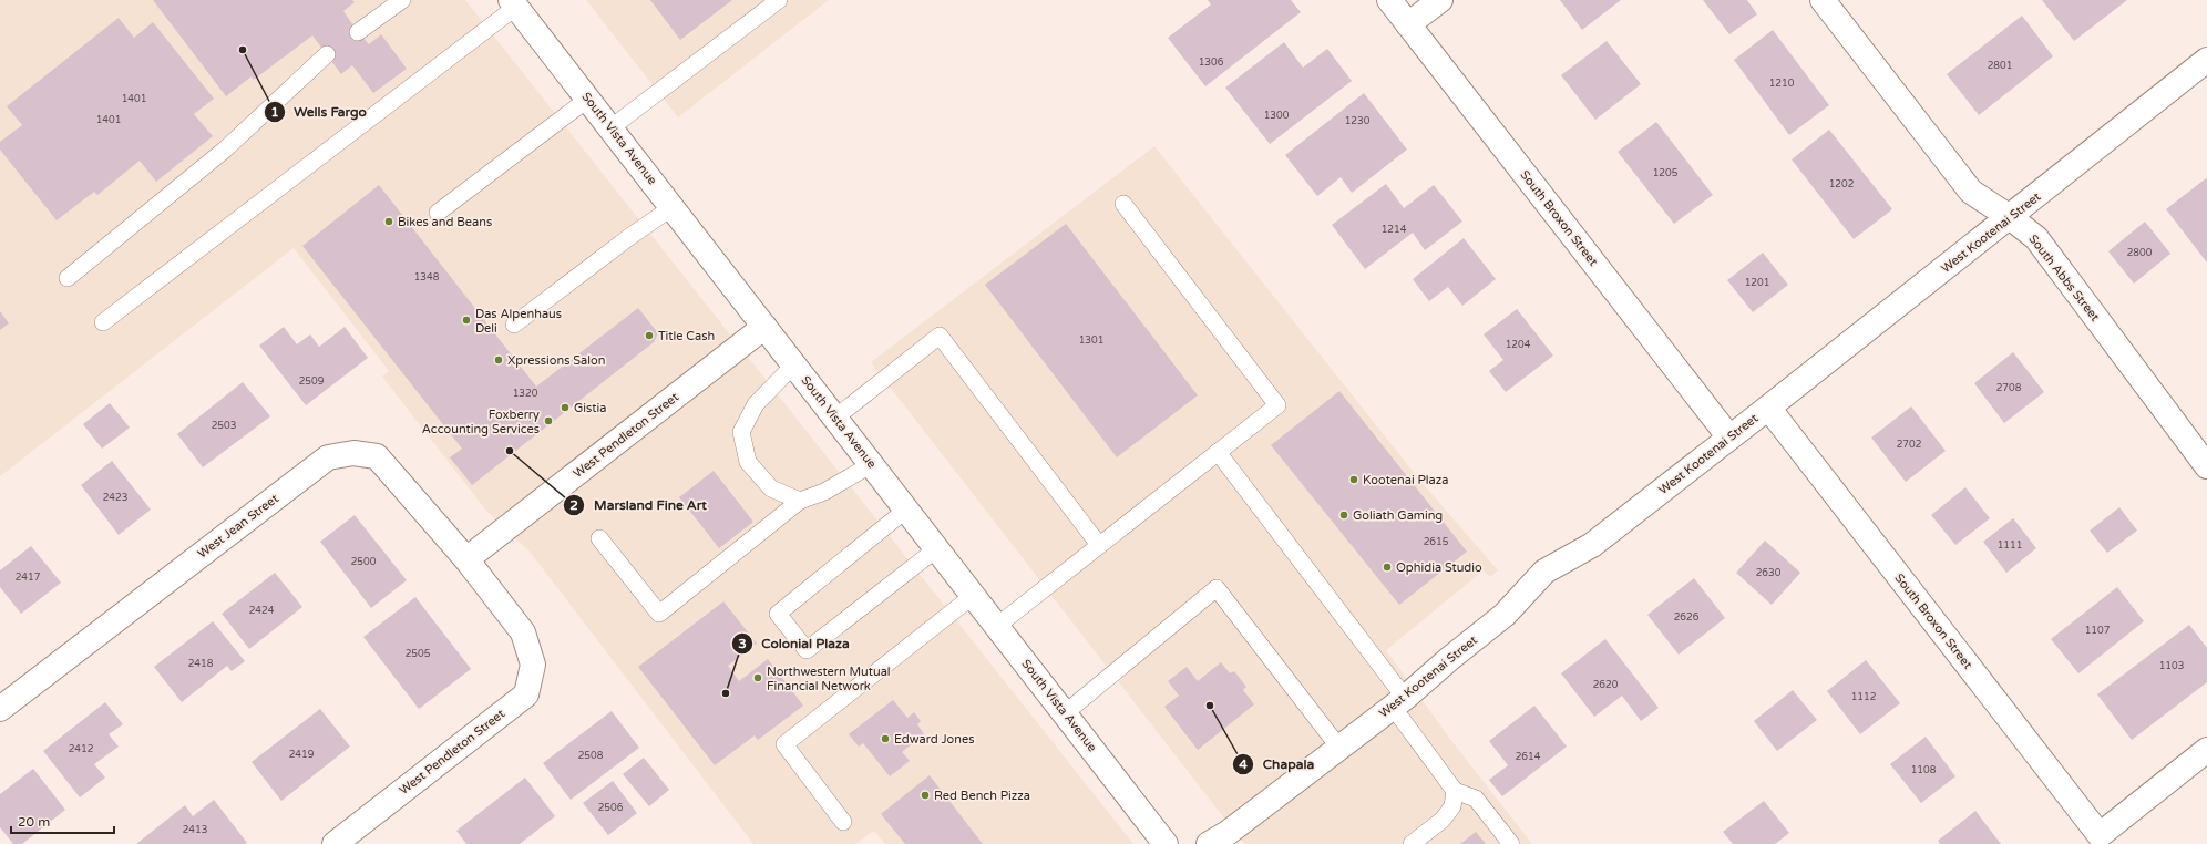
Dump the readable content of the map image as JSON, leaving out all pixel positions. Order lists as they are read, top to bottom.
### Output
{
  "streets": {
    "street": [
      "South Vista Avenue",
      "South Broxon Street",
      "West Kootenai Street",
      "South Abbs Street",
      "West Pendleton Street",
      "West Jean Street"
    ]
  },
  "crossings": [
    ["South Vista Avenue", "West Pendleton Street"],
    ["South Broxon Street", "West Kootenai Street"],
    ["West Kootenai Street", "South Abbs Street"],
    ["West Pendleton Street", "West Jean Street"]
  ],
  "places": [
    "Wells Fargo",
    "Bikes and Beans",
    "Das Alpenhaus Deli",
    "Title Cash",
    "Xpressions Salon",
    "Gistia",
    "Foxberry Accounting Services",
    "Marsland Fine Art",
    "Kootenai Plaza",
    "Goliath Gaming",
    "Ophidia Studio",
    "Northwestern Mutual Financial Network",
    "Colonial Plaza",
    "Chapala",
    "Edward Jones",
    "Red Bench Pizza"
  ],
  "house_numbers": [
    "1306",
    "2801",
    "1210",
    "1401",
    "1300",
    "1401",
    "1230",
    "1205",
    "1202",
    "1214",
    "2800",
    "1348",
    "1201",
    "1301",
    "1204",
    "2509",
    "2708",
    "1320",
    "2503",
    "2702",
    "2423",
    "2615",
    "1111",
    "2500",
    "2630",
    "2417",
    "2424",
    "2626",
    "1107",
    "2505",
    "2418",
    "1103",
    "2620",
    "1112",
    "2412",
    "2419",
    "2508",
    "2614",
    "1108",
    "2506",
    "2413"
  ],
  "scale_bar": "20 m"
}
